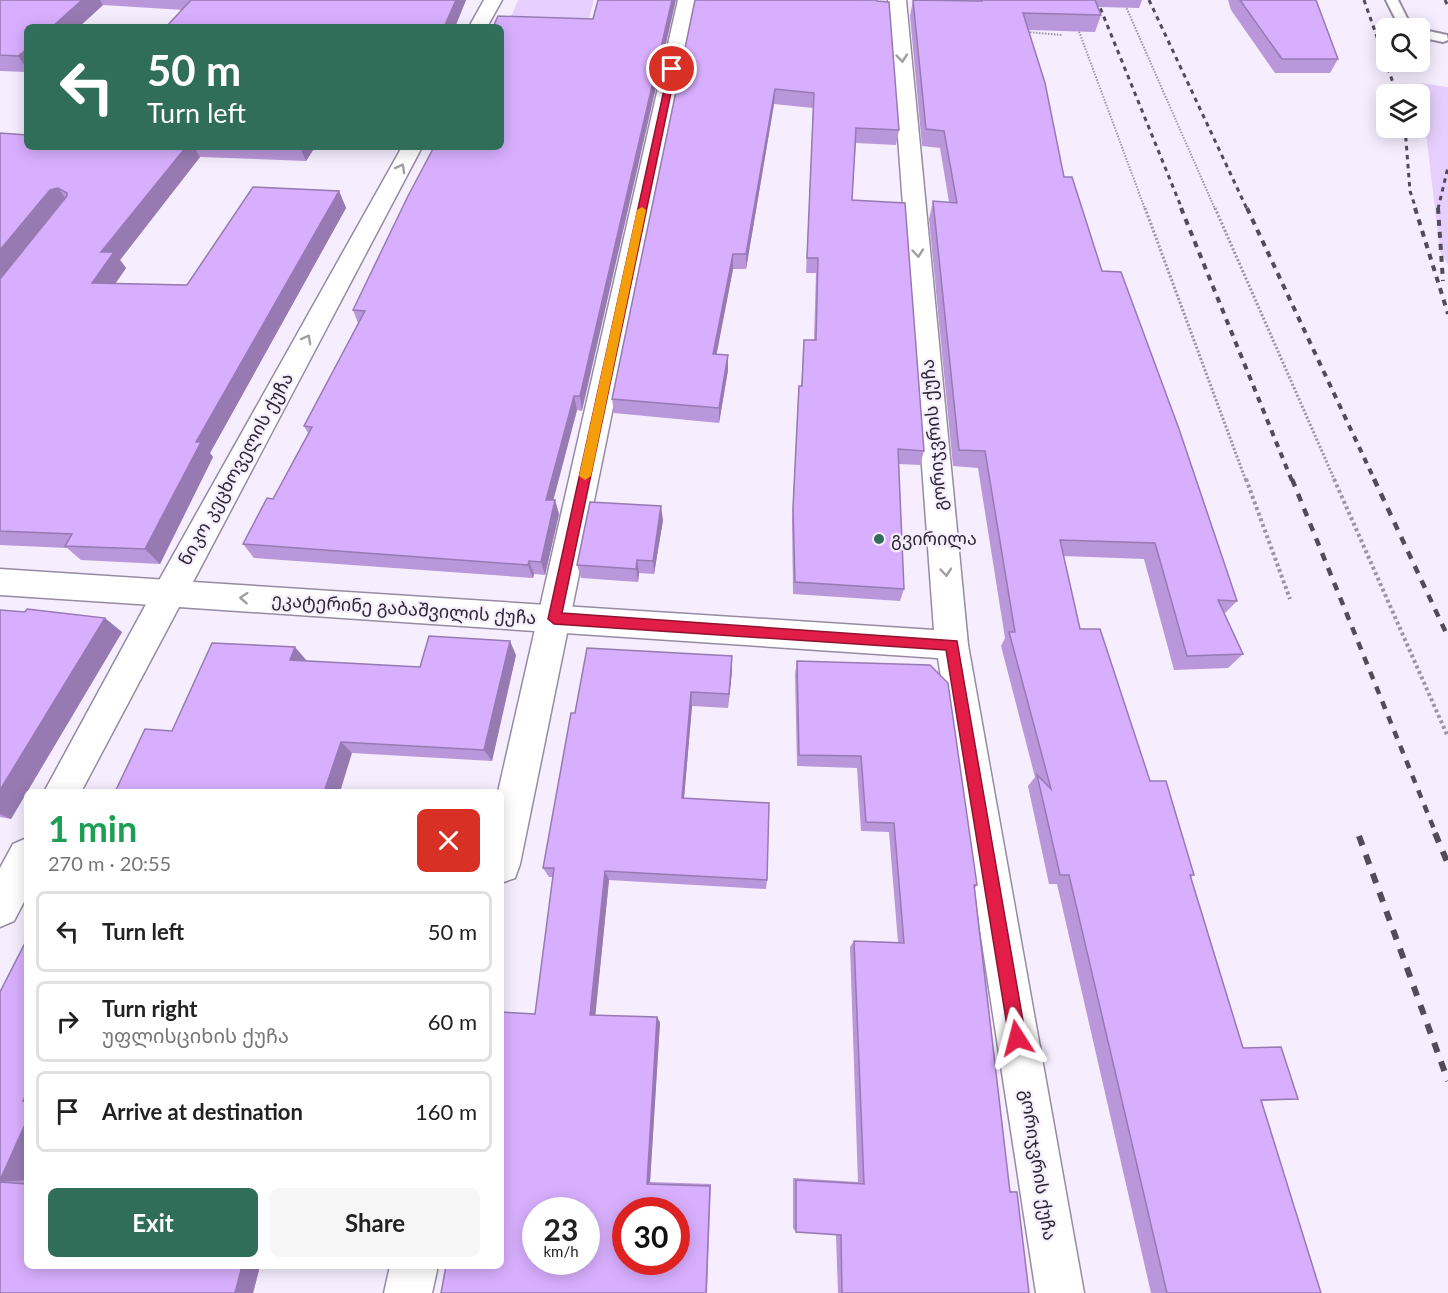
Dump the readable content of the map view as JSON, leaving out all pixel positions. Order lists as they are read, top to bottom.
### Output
{
  "streets": {
    "main road": ["გორიჯვრის ქუჩა", "ნიკო კეცხოველის ქუჩა", "ეკატერინე გაბაშვილის ქუჩა"]
  },
  "crossings": [
    ["გორიჯვრის ქუჩა", "ეკატერინე გაბაშვილის ქუჩა"],
    ["ნიკო კეცხოველის ქუჩა", "ეკატერინე გაბაშვილის ქუჩა"]
  ],
  "one_way": ["ეკატერინე გაბაშვილის ქუჩა"],
  "places": ["გვირილა"],
  "page": {
    "turn": ["50 m", "Turn left"],
    "heading": ["1 min", "270 m · 20:55"],
    "list": [
      {
        "name": "Turn left",
        "value": "50 m"
      },
      {
        "name": "Turn right",
        "note": "უფლისციხის ქუჩა",
        "value": "60 m"
      },
      {
        "name": "Arrive at destination",
        "value": "160 m"
      }
    ],
    "buttons": ["Exit", "Share"],
    "speed": "23 km/h",
    "limit": "30"
  }
}
